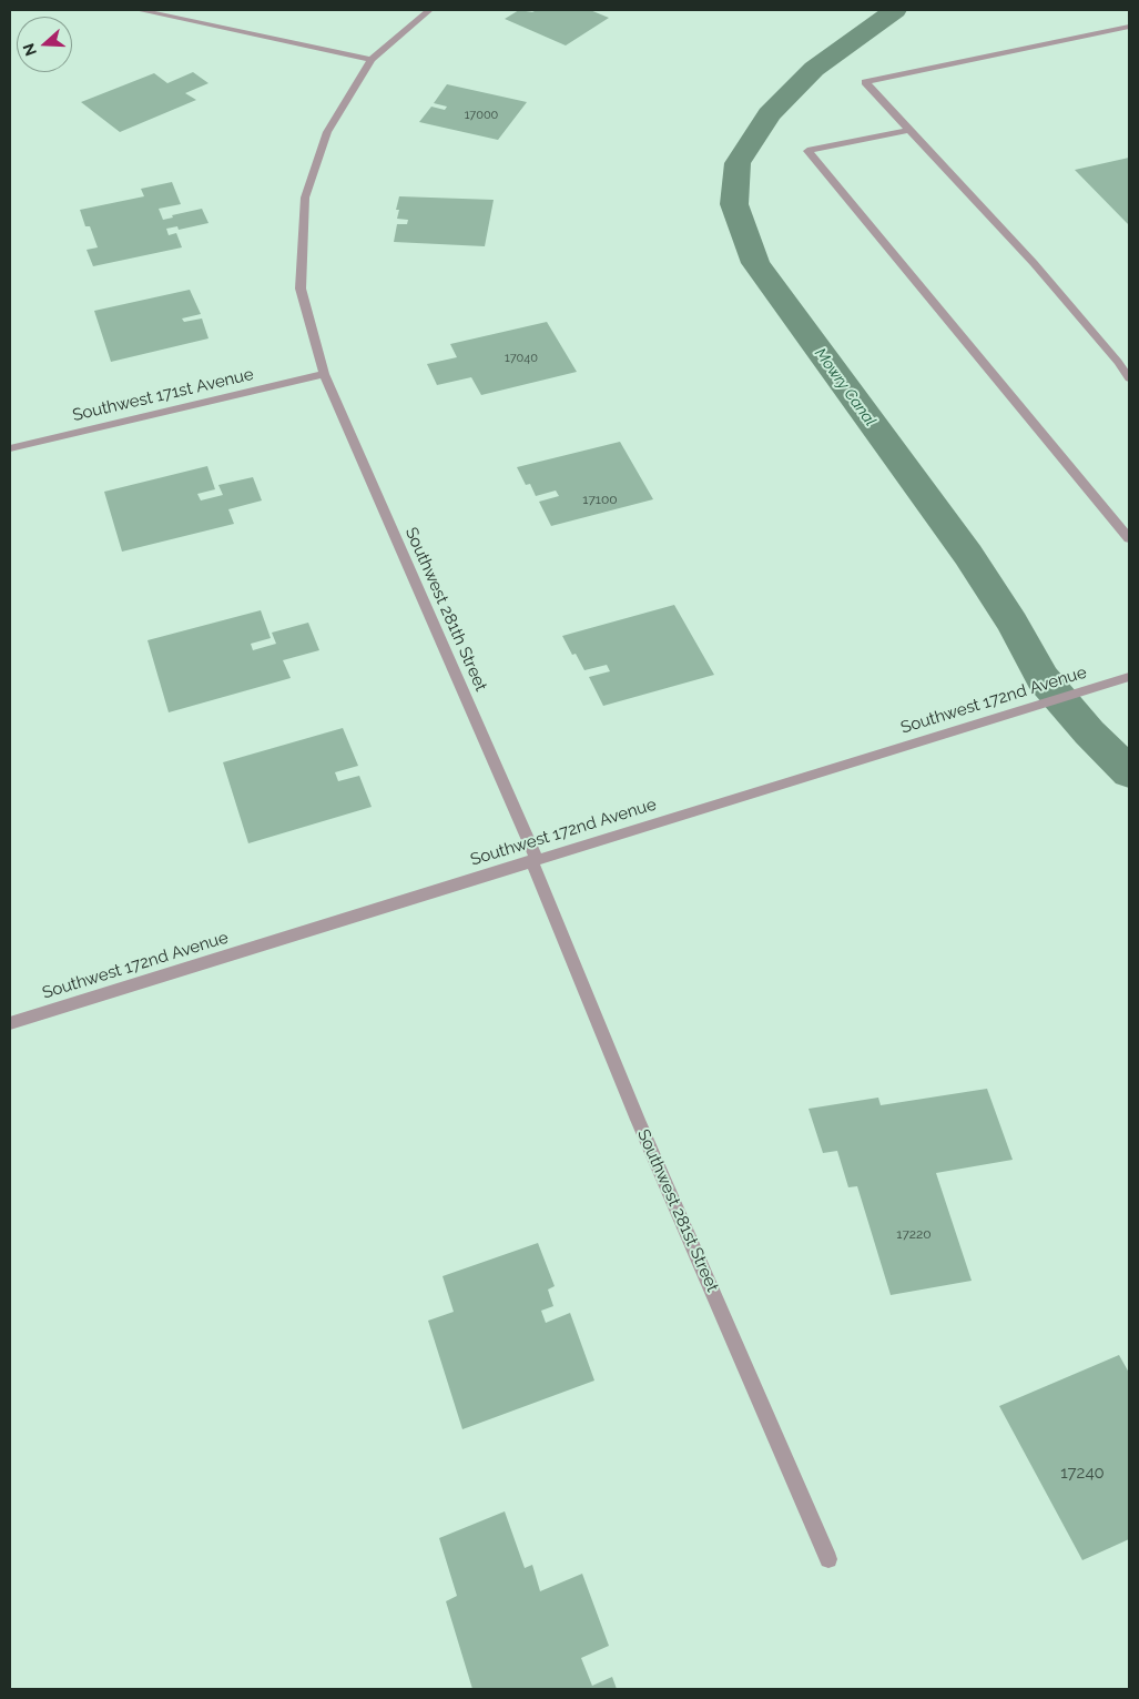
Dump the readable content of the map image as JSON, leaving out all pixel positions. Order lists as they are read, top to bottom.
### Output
{
  "streets": {
    "street": [
      "Southwest 171st Avenue",
      "Southwest 281th Street",
      "Southwest 172nd Avenue",
      "Southwest 281st Street"
    ]
  },
  "crossings": [
    ["Southwest 171st Avenue", "Southwest 281th Street"],
    ["Southwest 281th Street", "Southwest 172nd Avenue"],
    ["Southwest 281th Street", "Southwest 281st Street"],
    ["Southwest 172nd Avenue", "Southwest 281st Street"]
  ],
  "water": ["Mowry Canal"],
  "house_numbers": [
    "17000",
    "17040",
    "17100",
    "17220",
    "17240"
  ],
  "north": "left"
}
